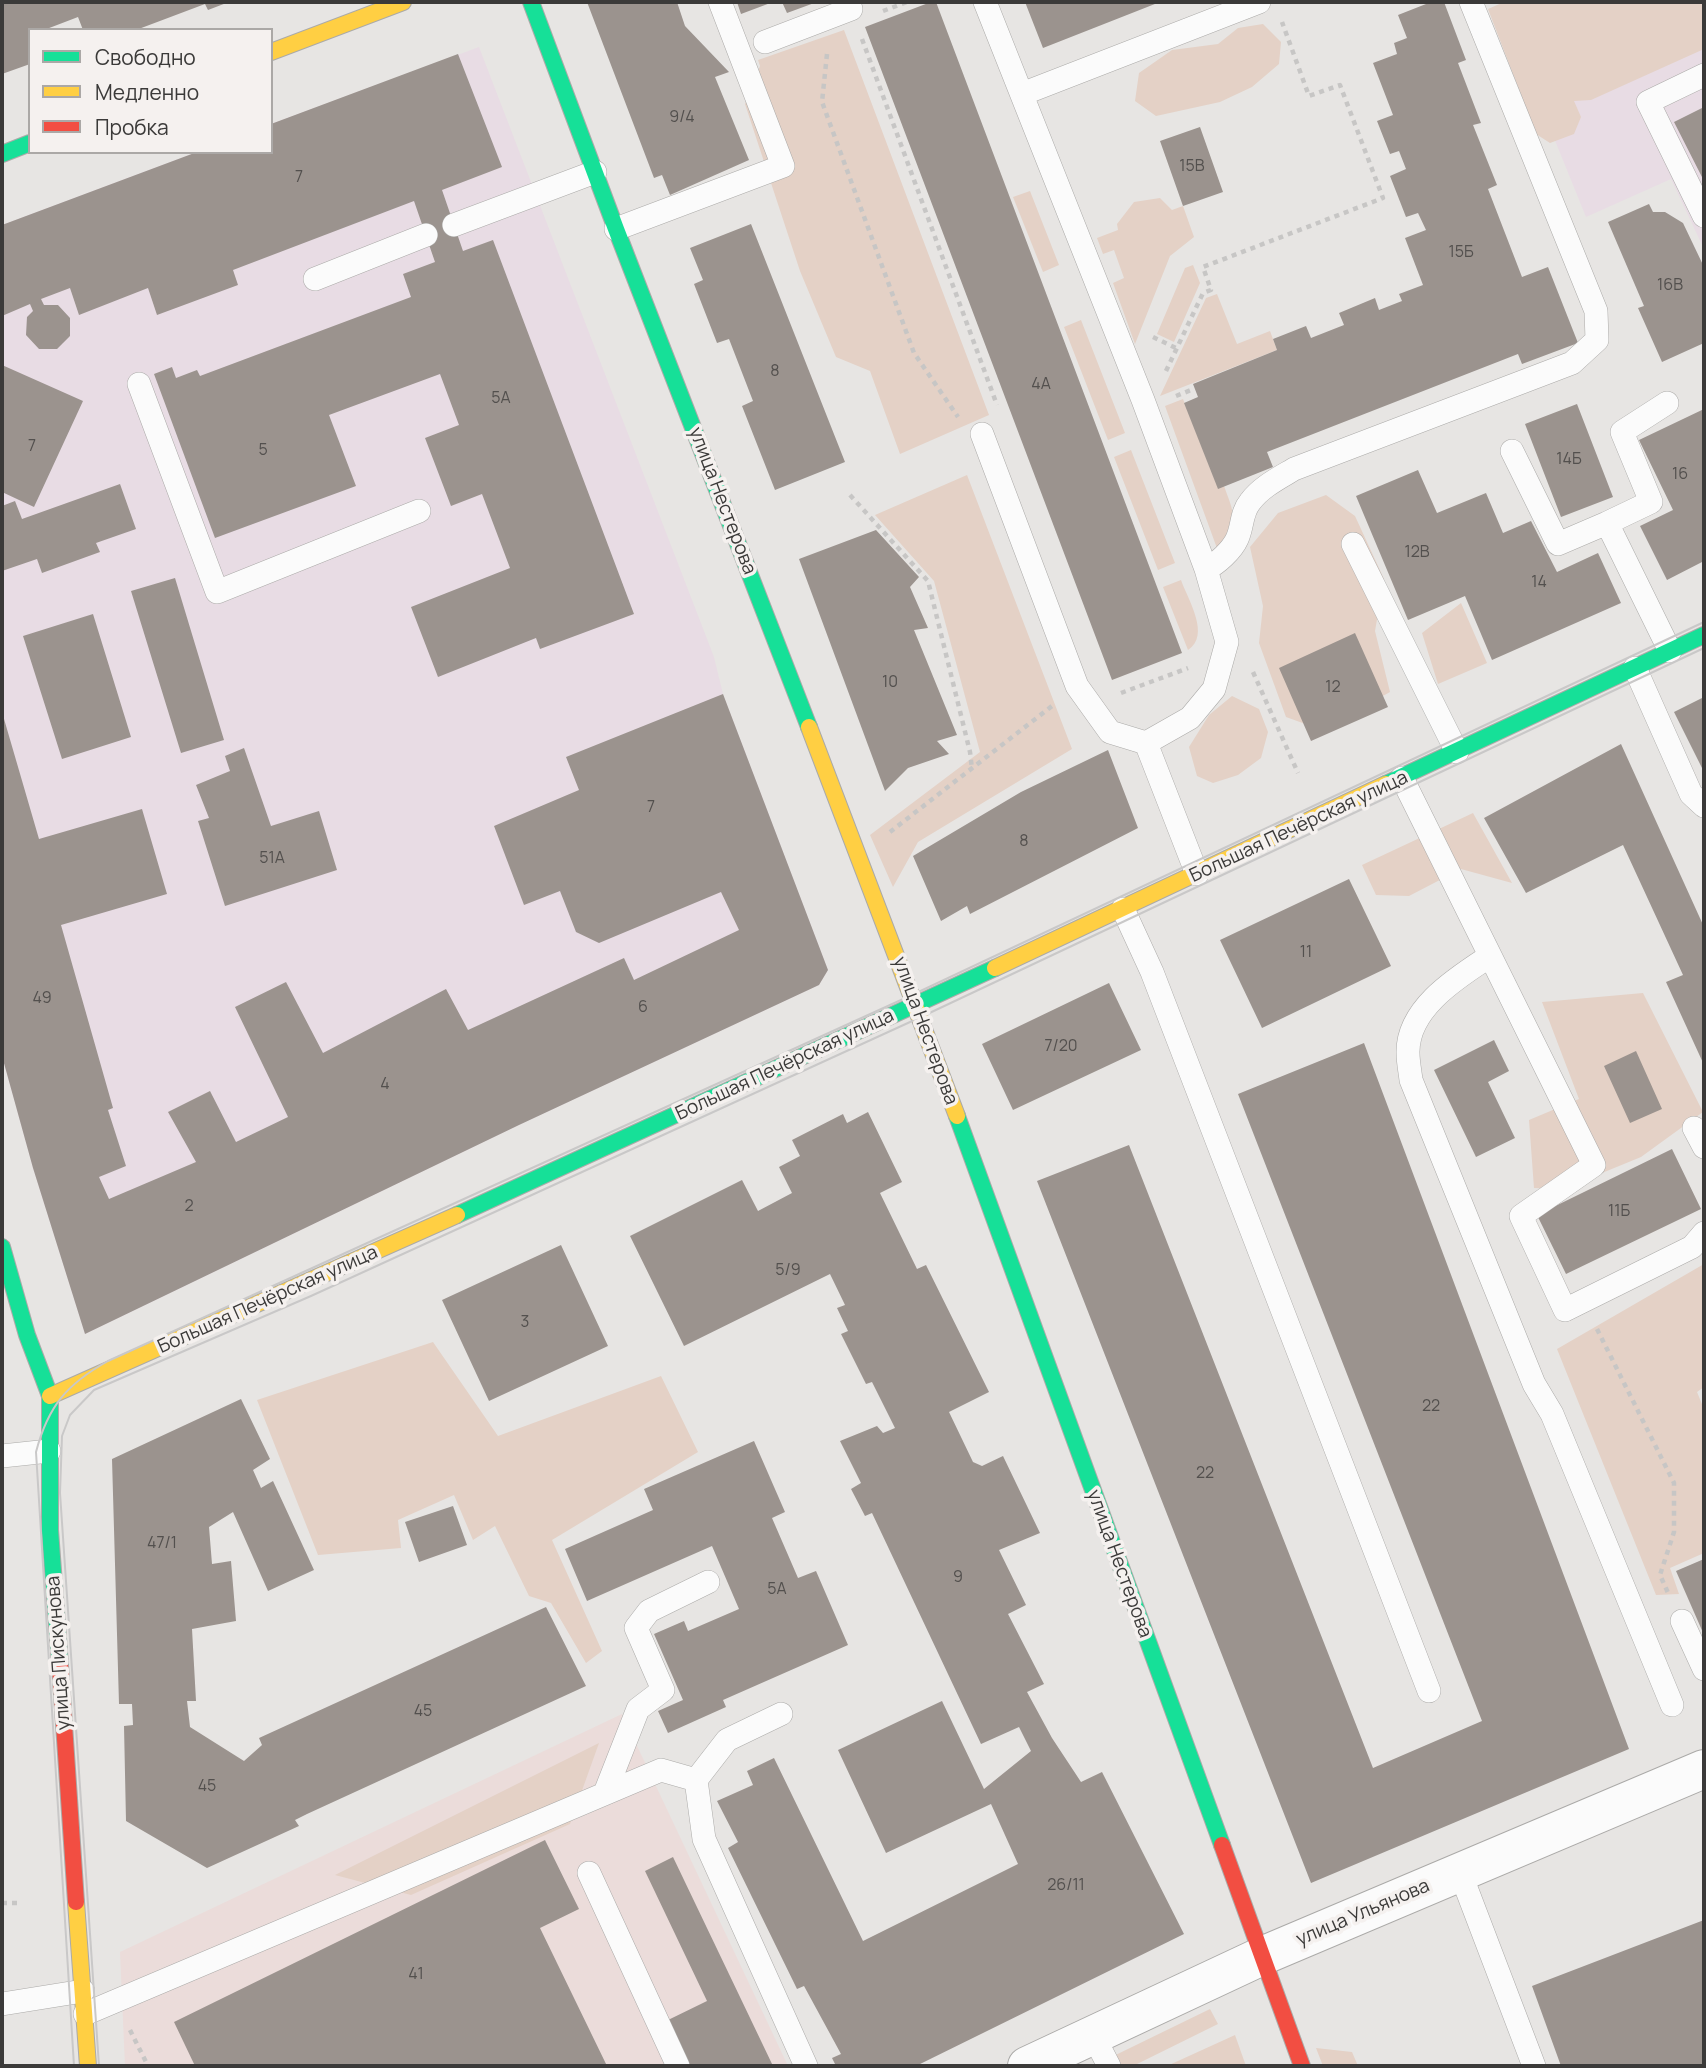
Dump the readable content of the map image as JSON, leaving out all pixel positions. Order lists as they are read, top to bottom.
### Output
{
  "streets": {
    "street": [
      "улица Нестерова",
      "Большая Печёрская улица",
      "улица Пискунова",
      "улица Ульянова"
    ]
  },
  "crossings": [
    ["улица Нестерова", "Большая Печёрская улица"],
    ["улица Нестерова", "улица Ульянова"],
    ["Большая Печёрская улица", "улица Пискунова"]
  ],
  "house_numbers": [
    "9/4",
    "15В",
    "7",
    "15Б",
    "16В",
    "8",
    "4А",
    "5А",
    "7",
    "5",
    "14Б",
    "16",
    "12В",
    "14",
    "10",
    "12",
    "7",
    "8",
    "51А",
    "11",
    "49",
    "6",
    "7/20",
    "4",
    "2",
    "11Б",
    "5/9",
    "3",
    "22",
    "22",
    "47/1",
    "9",
    "5А",
    "45",
    "45",
    "26/11",
    "41"
  ],
  "legend": ["Свободно", "Медленно", "Пробка"]
}
